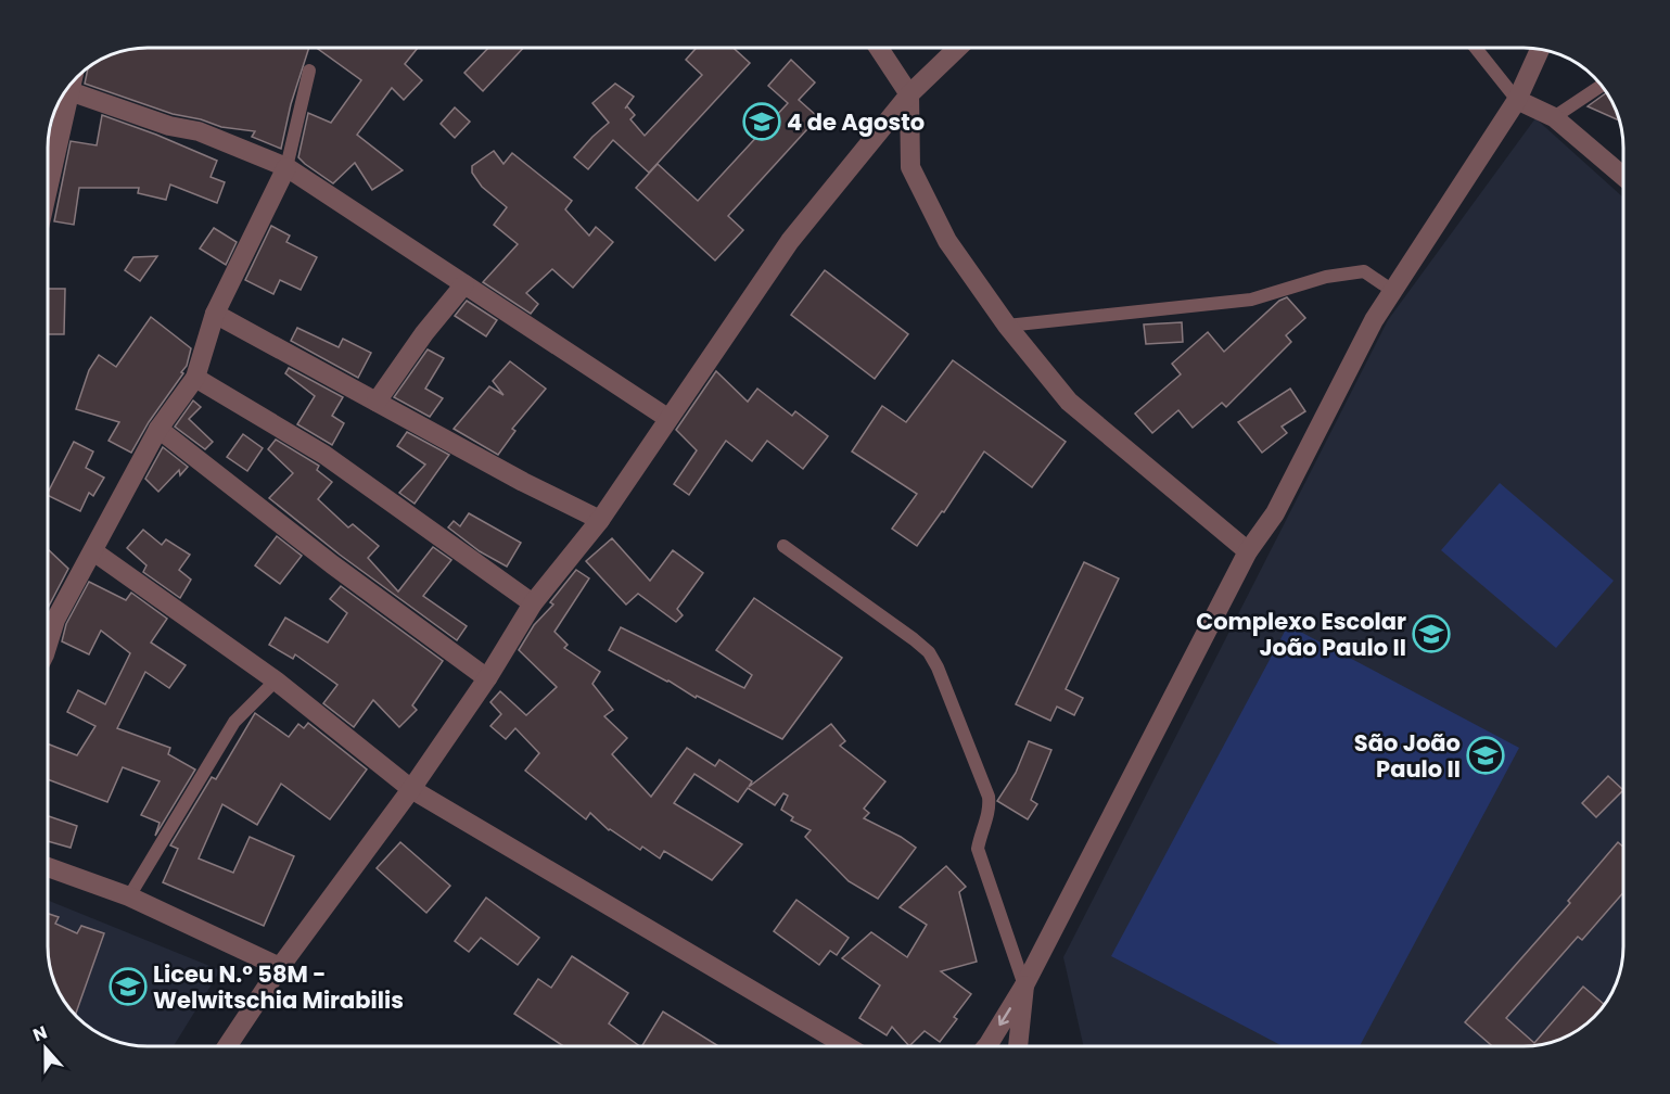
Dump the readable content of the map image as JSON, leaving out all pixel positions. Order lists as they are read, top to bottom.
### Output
{
  "places": {
    "school or university": [
      "4 de Agosto",
      "Complexo Escolar João Paulo II",
      "São João Paulo II",
      "Liceu N.º 58M - Welwitschia Mirabilis"
    ]
  },
  "north": "top"
}
